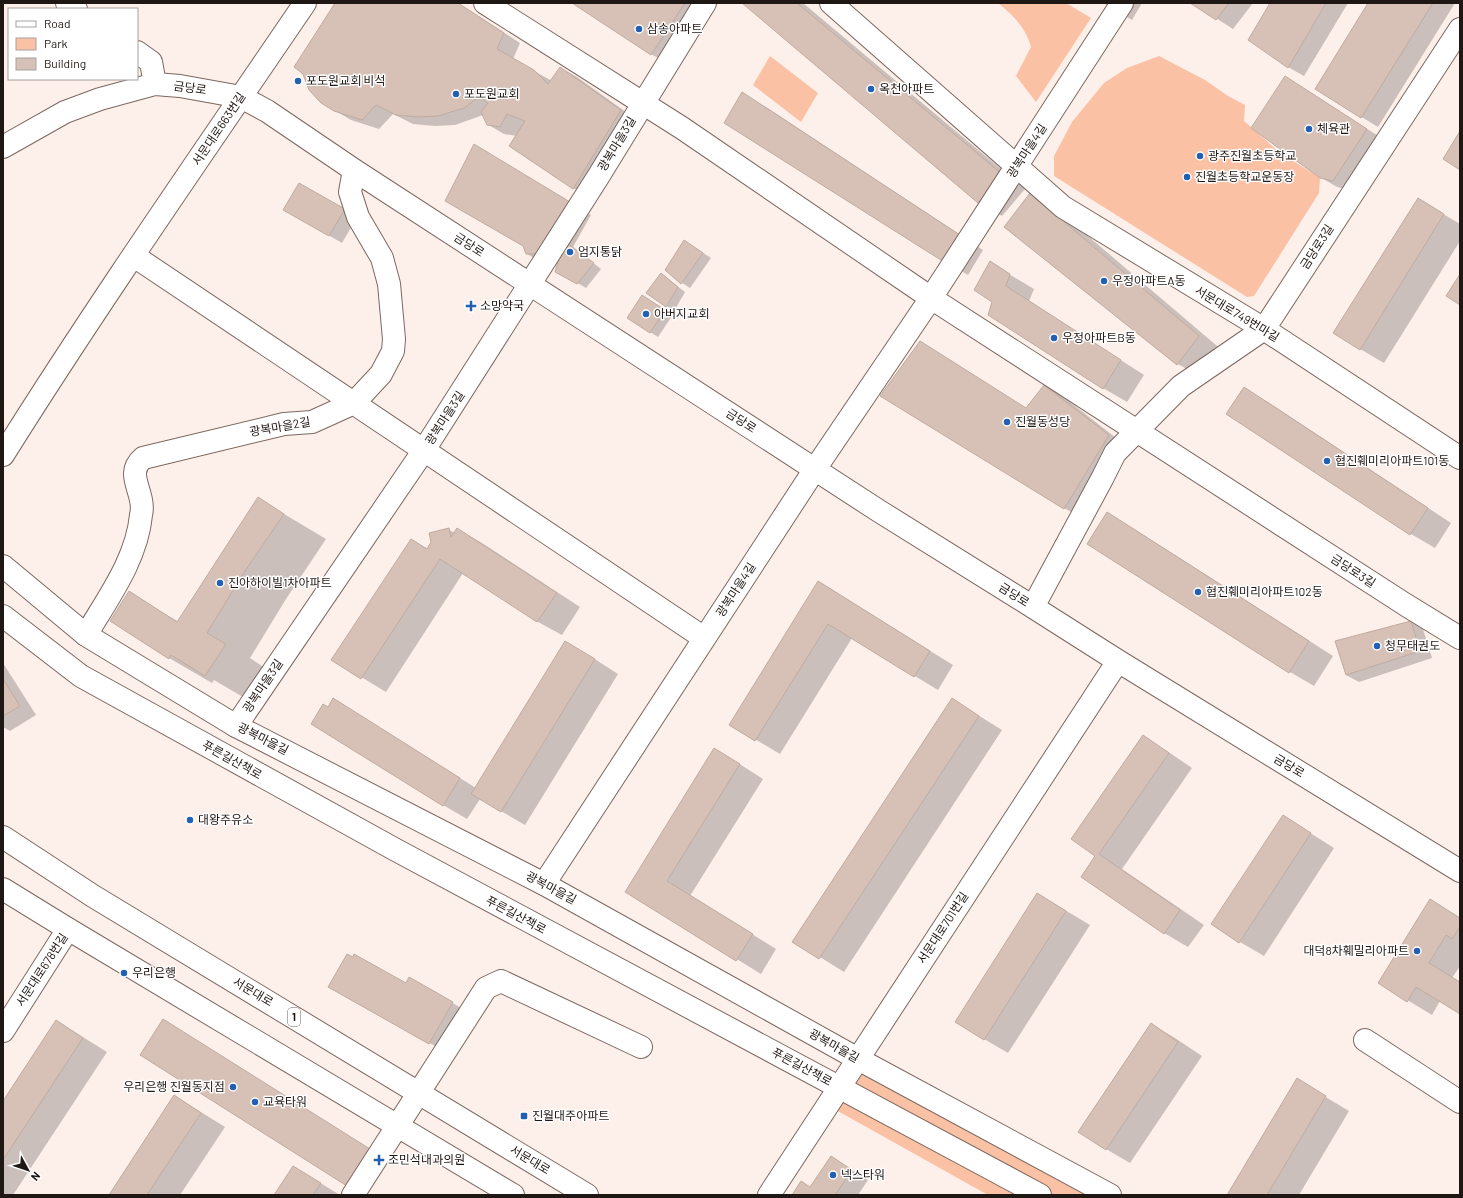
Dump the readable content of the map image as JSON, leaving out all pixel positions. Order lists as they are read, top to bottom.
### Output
{
  "streets": {
    "street": [
      "금당로",
      "서문대로663번길",
      "광복마을3길",
      "광복마을4길",
      "금당로3길",
      "서문대로749번마길",
      "광복마을2길",
      "광복마을길",
      "푸른길산책로",
      "서문대로701번길",
      "서문대로678번길",
      "서문대로",
      "1"
    ]
  },
  "crossings": [
    ["금당로", "서문대로663번길"],
    ["금당로", "광복마을3길"],
    ["금당로", "광복마을4길"],
    ["금당로", "금당로3길"],
    ["금당로", "광복마을2길"],
    ["금당로", "서문대로701번길"],
    ["광복마을3길", "광복마을4길"],
    ["광복마을3길", "광복마을길"],
    ["광복마을4길", "서문대로749번마길"],
    ["광복마을4길", "광복마을길"],
    ["금당로3길", "서문대로749번마길"],
    ["광복마을2길", "광복마을길"],
    ["광복마을길", "서문대로701번길"],
    ["푸른길산책로", "서문대로701번길"]
  ],
  "places": {
    "other": [
      "삼송아파트",
      "포도원교회 비석",
      "옥천아파트",
      "포도원교회",
      "체육관",
      "광주진월초등학교",
      "진월초등학교운동장",
      "엄지통닭",
      "우정아파트A동",
      "아버지교회",
      "우정아파트B동",
      "진월동성당",
      "협진훼미리아파트101동",
      "진아하이빌1차아파트",
      "협진훼미리아파트102동",
      "청무태권도",
      "대왕주유소",
      "대덕8차훼밀리아파트",
      "우리은행",
      "우리은행 진월동지점",
      "교육타워",
      "넥스타워"
    ],
    "health": ["소망약국", "조민석내과의원"],
    "transit": ["진월대주아파트"]
  },
  "legend": ["Road", "Park", "Building"],
  "north": "bottom right"
}
